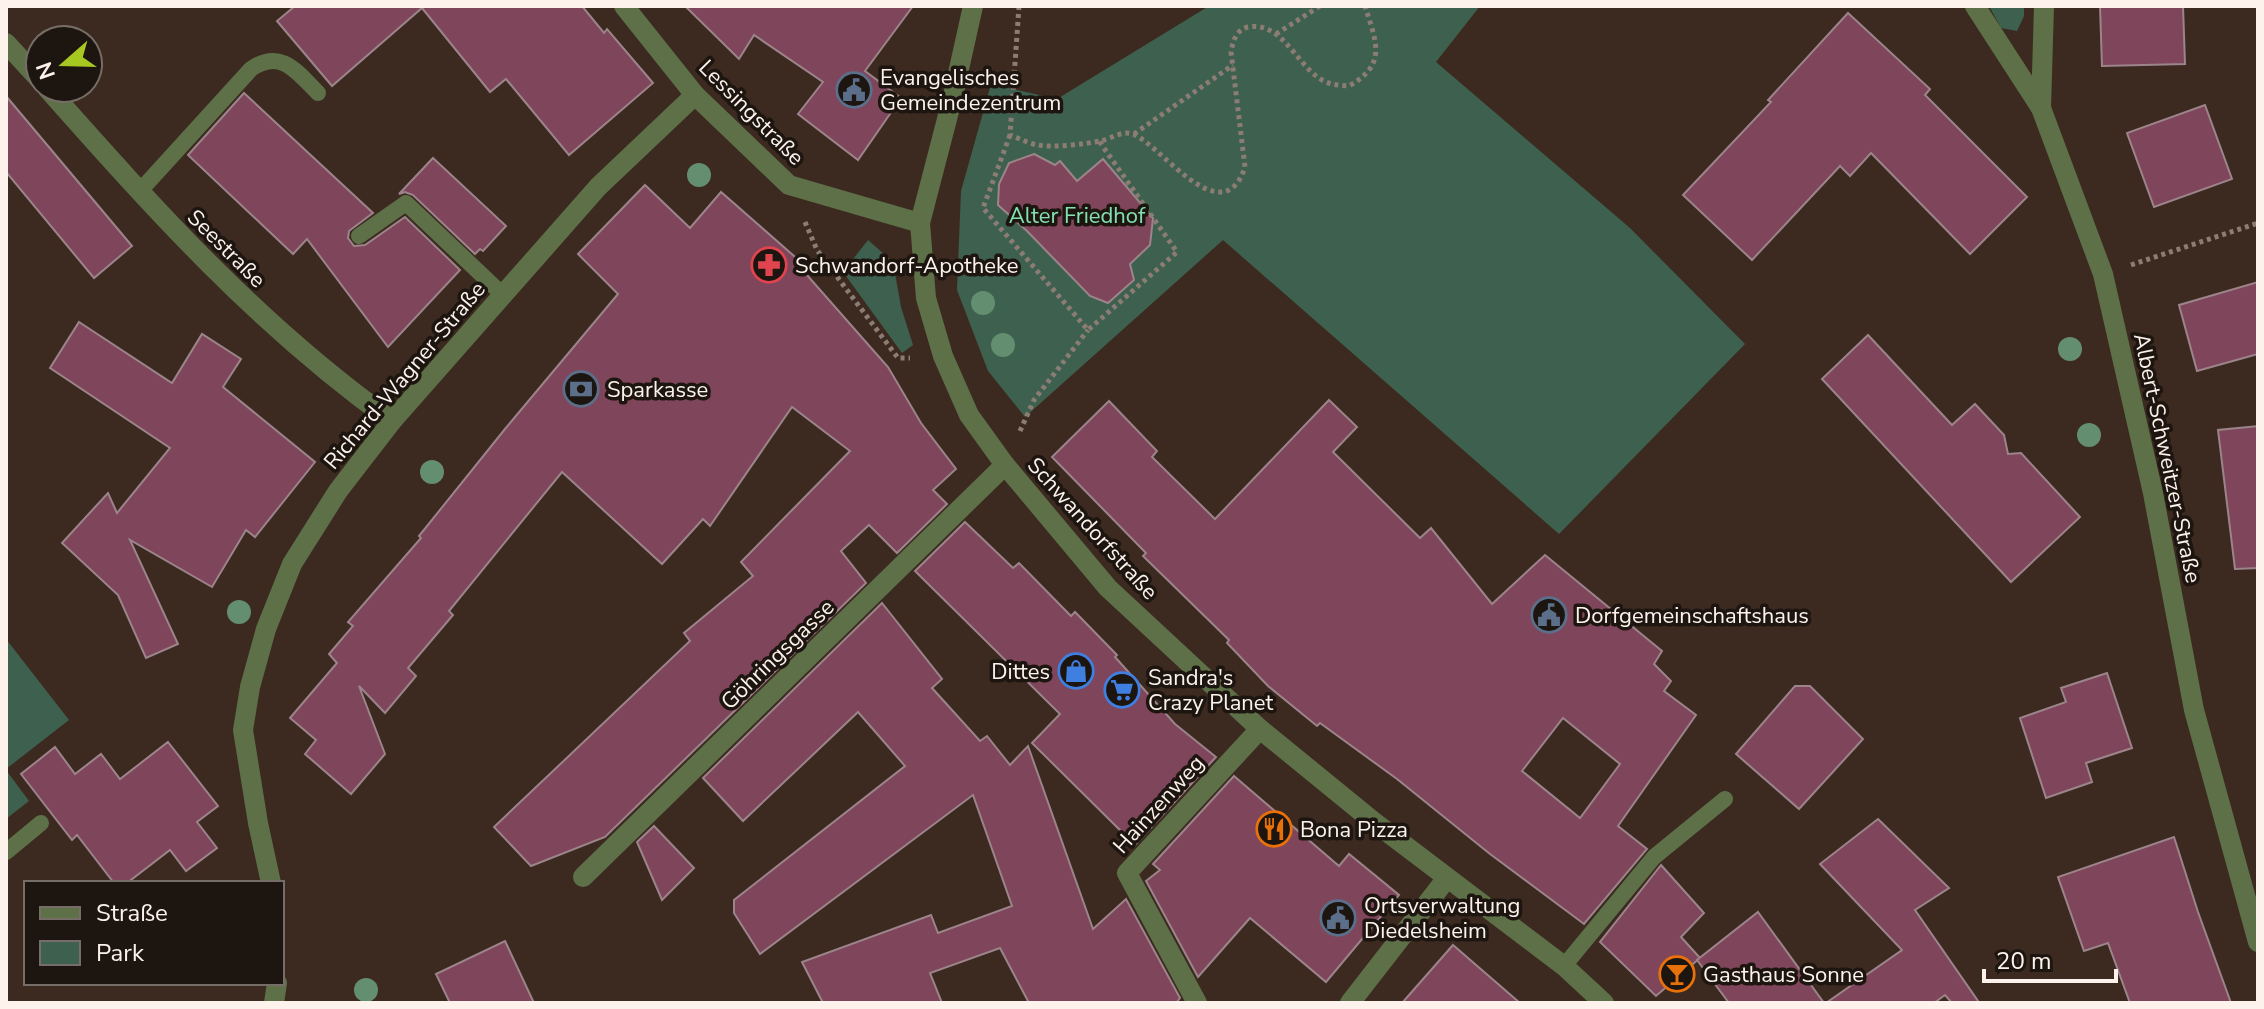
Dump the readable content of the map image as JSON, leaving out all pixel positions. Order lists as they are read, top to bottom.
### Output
{
  "streets": {
    "street": [
      "Lessingstraße",
      "Seestraße",
      "Richard-Wagner-Straße",
      "Albert-Schweitzer-Straße",
      "Schwandorfstraße",
      "Göhringsgasse",
      "Hainzenweg"
    ]
  },
  "crossings": [
    ["Lessingstraße", "Richard-Wagner-Straße"],
    ["Lessingstraße", "Schwandorfstraße"],
    ["Seestraße", "Richard-Wagner-Straße"],
    ["Schwandorfstraße", "Göhringsgasse"],
    ["Schwandorfstraße", "Hainzenweg"]
  ],
  "parks": ["Alter Friedhof"],
  "places": {
    "public building": ["Evangelisches Gemeindezentrum", "Dorfgemeinschaftshaus", "Ortsverwaltung Diedelsheim"],
    "pharmacy": ["Schwandorf-Apotheke"],
    "bank": ["Sparkasse"],
    "shop": ["Dittes"],
    "supermarket": ["Sandra's Crazy Planet"],
    "restaurant": ["Bona Pizza"],
    "bar": ["Gasthaus Sonne"]
  },
  "legend": ["Straße", "Park"],
  "scale_bar": "20 m",
  "north": "left"
}
